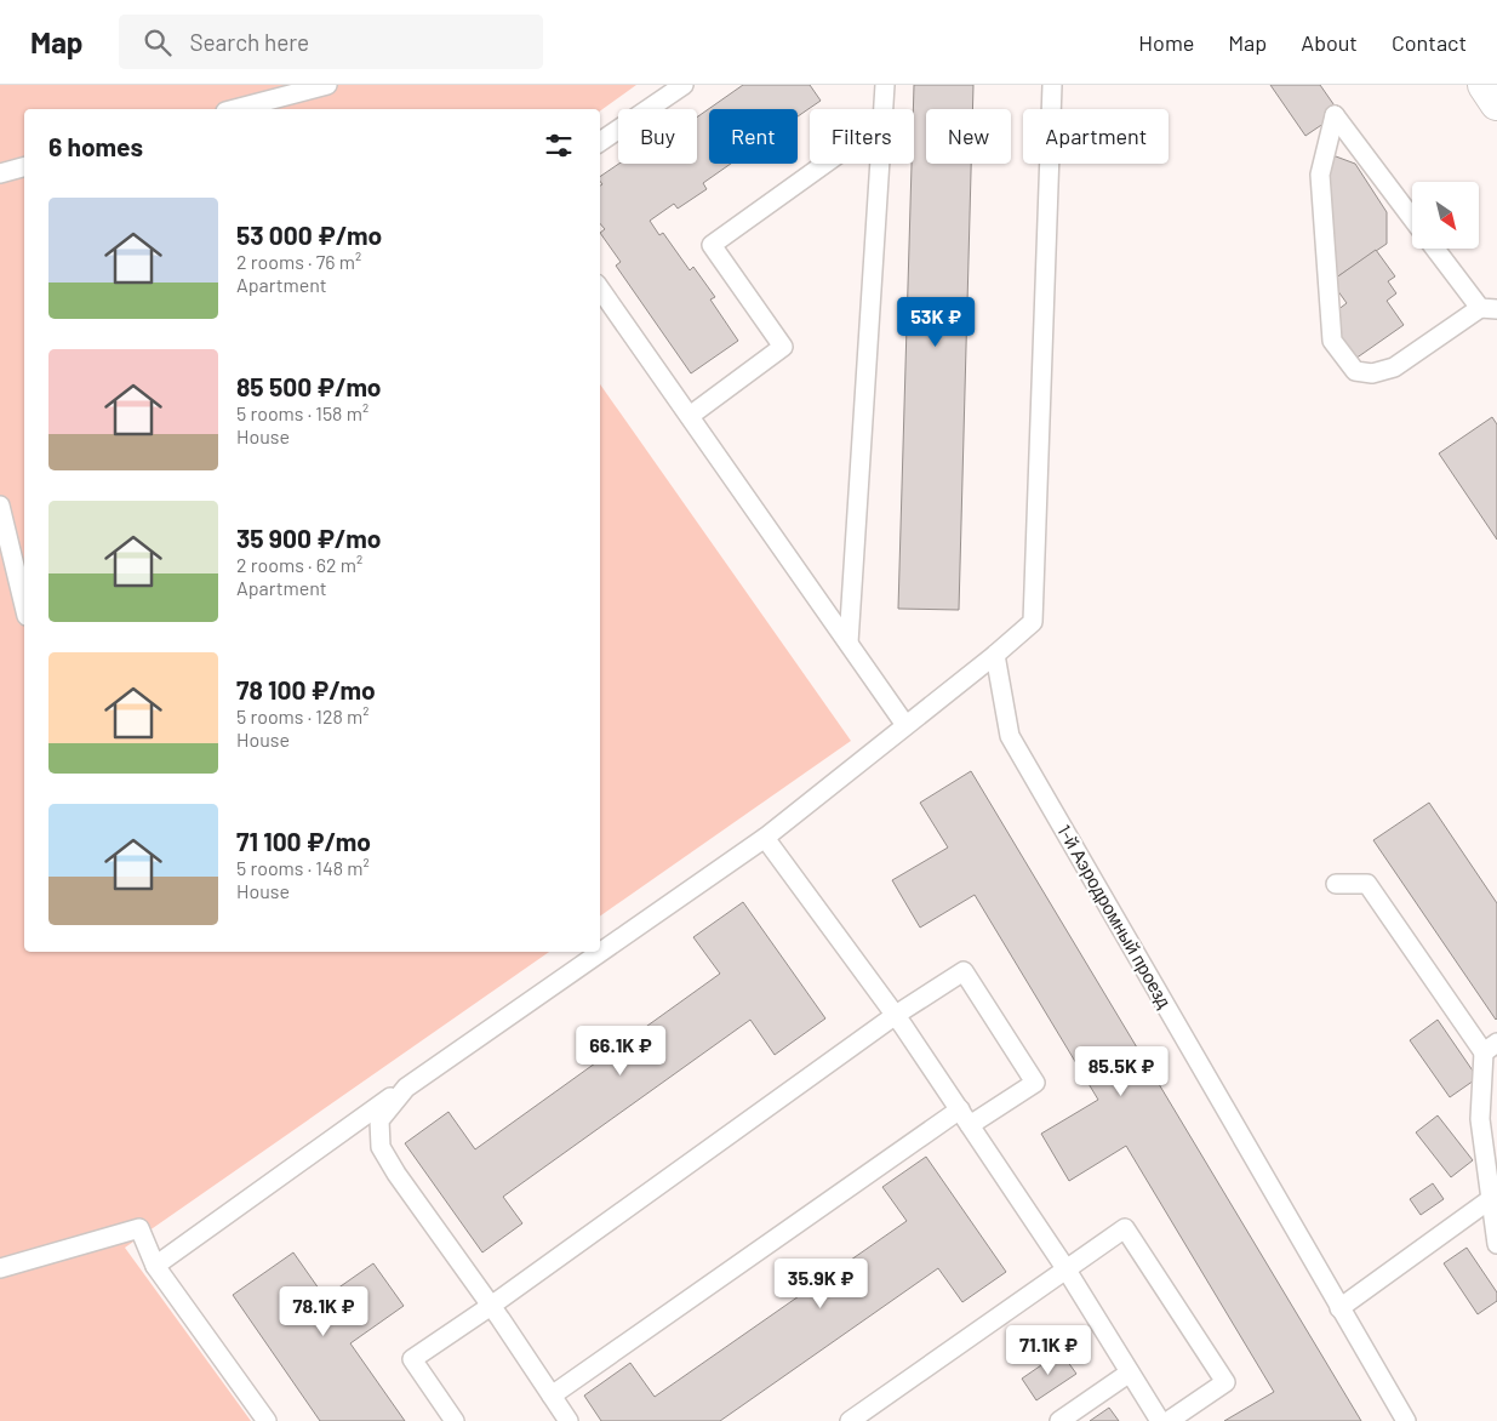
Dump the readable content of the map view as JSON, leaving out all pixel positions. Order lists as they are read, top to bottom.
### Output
{
  "streets": {
    "lane": ["1-й Аэродромный проезд"]
  },
  "north": "bottom right",
  "page": {
    "header": "Map",
    "search": "Search here",
    "nav": [
      "Home",
      "Map",
      "About",
      "Contact"
    ],
    "chip": [
      "Buy",
      "Rent",
      "Filters",
      "New",
      "Apartment"
    ],
    "heading": "6 homes",
    "list": [
      {
        "name": "53 000 ₽/mo",
        "note": "2 rooms · 76 m² · Apartment"
      },
      {
        "name": "85 500 ₽/mo",
        "note": "5 rooms · 158 m² · House"
      },
      {
        "name": "35 900 ₽/mo",
        "note": "2 rooms · 62 m² · Apartment"
      },
      {
        "name": "78 100 ₽/mo",
        "note": "5 rooms · 128 m² · House"
      },
      {
        "name": "71 100 ₽/mo",
        "note": "5 rooms · 148 m² · House"
      }
    ],
    "price": [
      "53K ₽",
      "66.1K ₽",
      "85.5K ₽",
      "35.9K ₽",
      "78.1K ₽",
      "71.1K ₽"
    ]
  }
}
